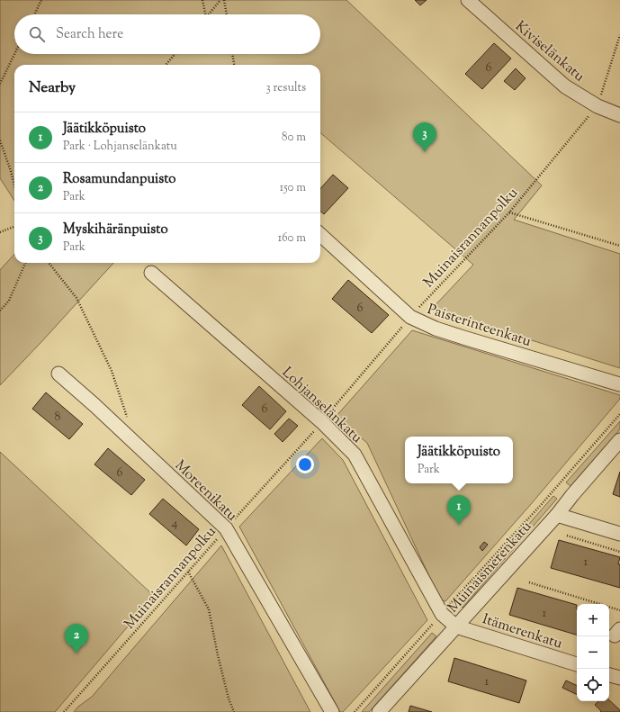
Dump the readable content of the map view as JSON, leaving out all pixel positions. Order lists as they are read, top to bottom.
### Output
{
  "streets": {
    "street": [
      "Kiviselänkatu",
      "Paisterinteenkatu",
      "Lohjanselänkatu",
      "Moreenikatu",
      "Muinaismerenkatu",
      "Itämerenkatu"
    ],
    "path": ["Muinaisrannanpolku"]
  },
  "crossings": [
    ["Kiviselänkatu", "Muinaisrannanpolku"],
    ["Muinaisrannanpolku", "Paisterinteenkatu"],
    ["Muinaisrannanpolku", "Lohjanselänkatu"],
    ["Muinaisrannanpolku", "Moreenikatu"],
    ["Lohjanselänkatu", "Muinaismerenkatu"],
    ["Lohjanselänkatu", "Itämerenkatu"],
    ["Muinaismerenkatu", "Itämerenkatu"]
  ],
  "house_numbers": [
    "6",
    "6",
    "6",
    "8",
    "6",
    "4",
    "1",
    "1",
    "1"
  ],
  "page": {
    "search": "Search here",
    "heading": ["Nearby", "3 results"],
    "list": [
      {
        "mark": "1",
        "name": "Jäätikköpuisto",
        "note": "Park · Lohjanselänkatu",
        "value": "80 m"
      },
      {
        "mark": "2",
        "name": "Rosamundanpuisto",
        "note": "Park",
        "value": "150 m"
      },
      {
        "mark": "3",
        "name": "Myskihäränpuisto",
        "note": "Park",
        "value": "160 m"
      }
    ],
    "pins": ["3", "1", "2"],
    "popup": ["Jäätikköpuisto", "Park"],
    "map_buttons": ["+", "−"]
  }
}
